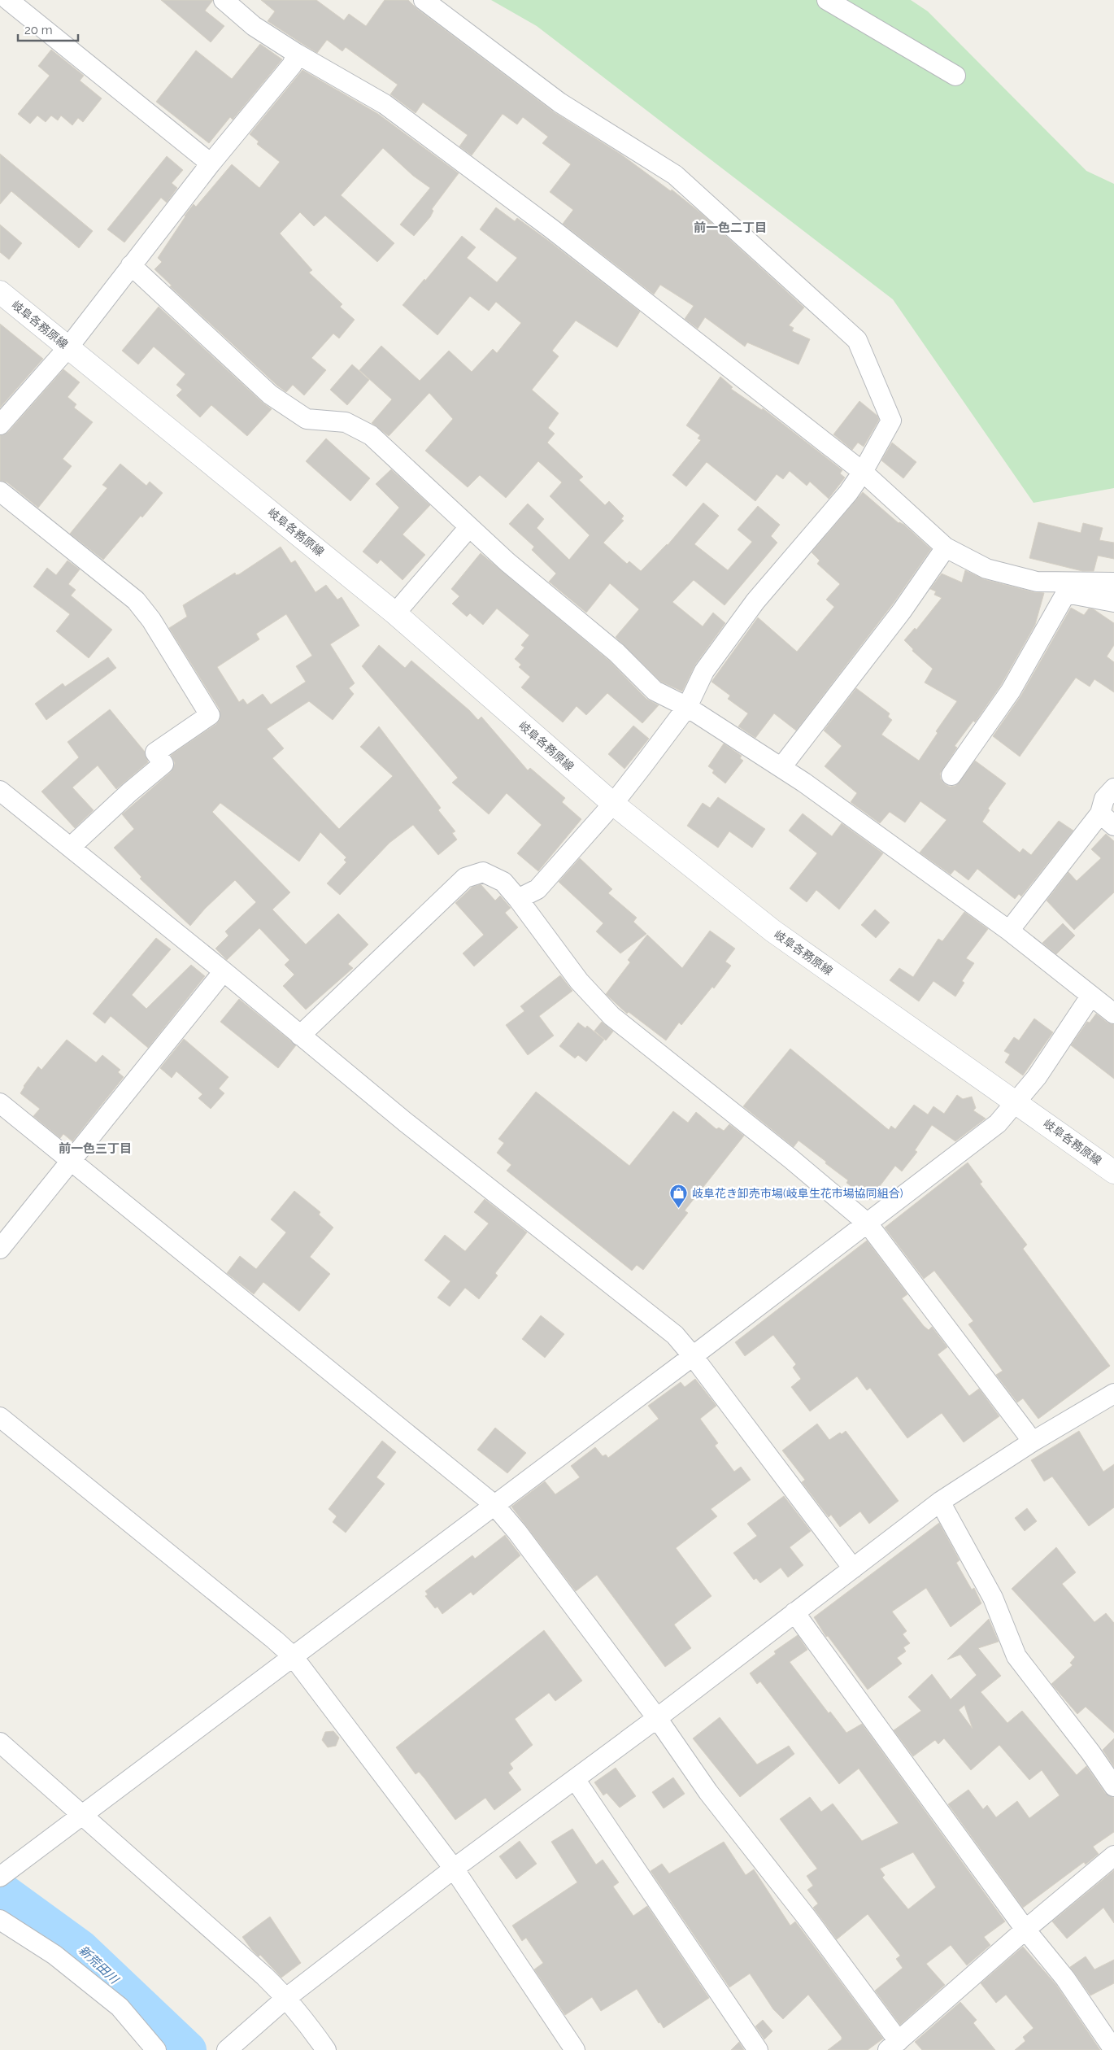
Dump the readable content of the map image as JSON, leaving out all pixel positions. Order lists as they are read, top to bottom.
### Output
{
  "streets": {
    "main road": ["岐阜各務原線"]
  },
  "districts": ["前一色二丁目", "前一色三丁目"],
  "water": ["新荒田川"],
  "places": {
    "shop": ["岐阜花き卸売市場(岐阜生花市場協同組合)"]
  },
  "scale_bar": "20 m"
}
